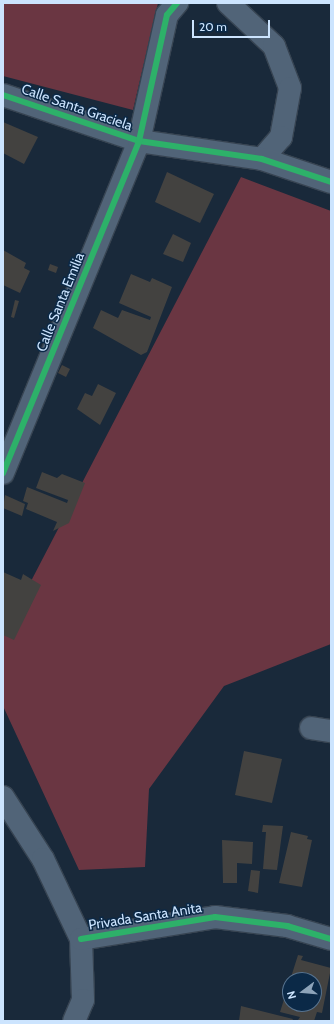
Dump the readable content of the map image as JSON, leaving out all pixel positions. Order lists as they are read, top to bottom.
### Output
{
  "streets": {
    "street": ["Calle Santa Graciela", "Calle Santa Emilia", "Privada Santa Anita"]
  },
  "crossings": [
    ["Calle Santa Graciela", "Calle Santa Emilia"]
  ],
  "scale_bar": "20 m",
  "north": "left"
}
